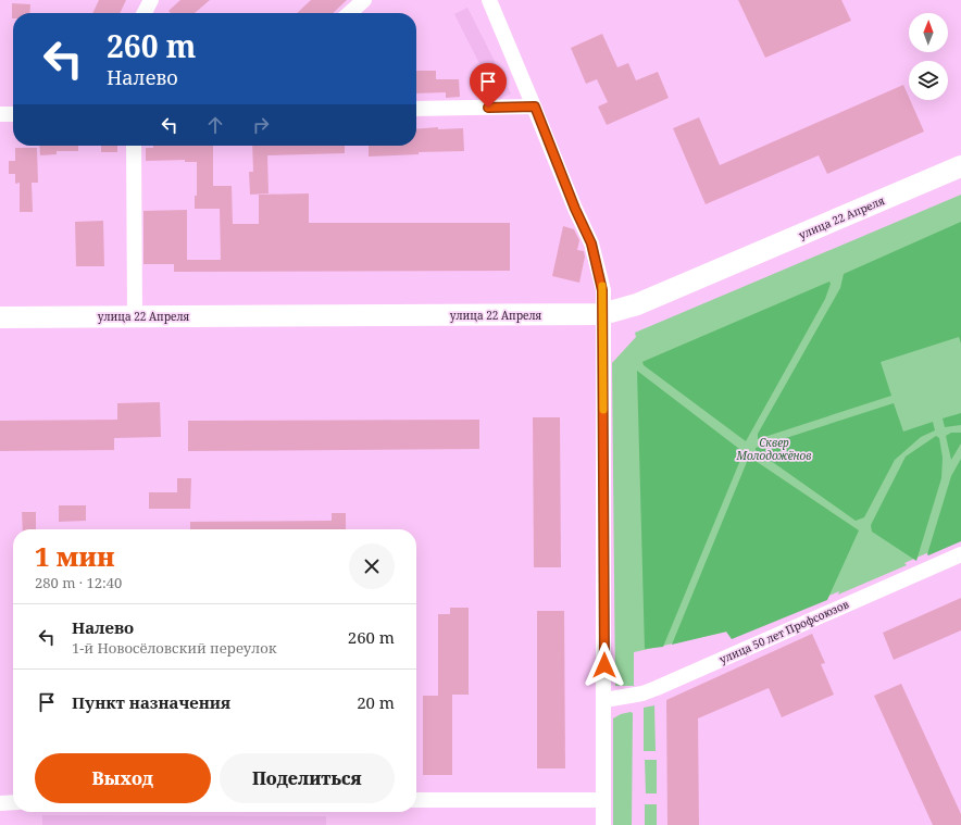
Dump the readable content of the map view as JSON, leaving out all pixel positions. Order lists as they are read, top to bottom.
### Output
{
  "streets": {
    "main road": ["улица 22 Апреля"],
    "street": ["улица 50 лет Профсоюзов"]
  },
  "parks": ["Сквер Молодожёнов"],
  "north": "top",
  "page": {
    "turn": ["260 m", "Налево"],
    "heading": ["1 мин", "280 m · 12:40"],
    "list": [
      {
        "name": "Налево",
        "note": "1-й Новосёловский переулок",
        "value": "260 m"
      },
      {
        "name": "Пункт назначения",
        "value": "20 m"
      }
    ],
    "buttons": ["Выход", "Поделиться"]
  }
}
